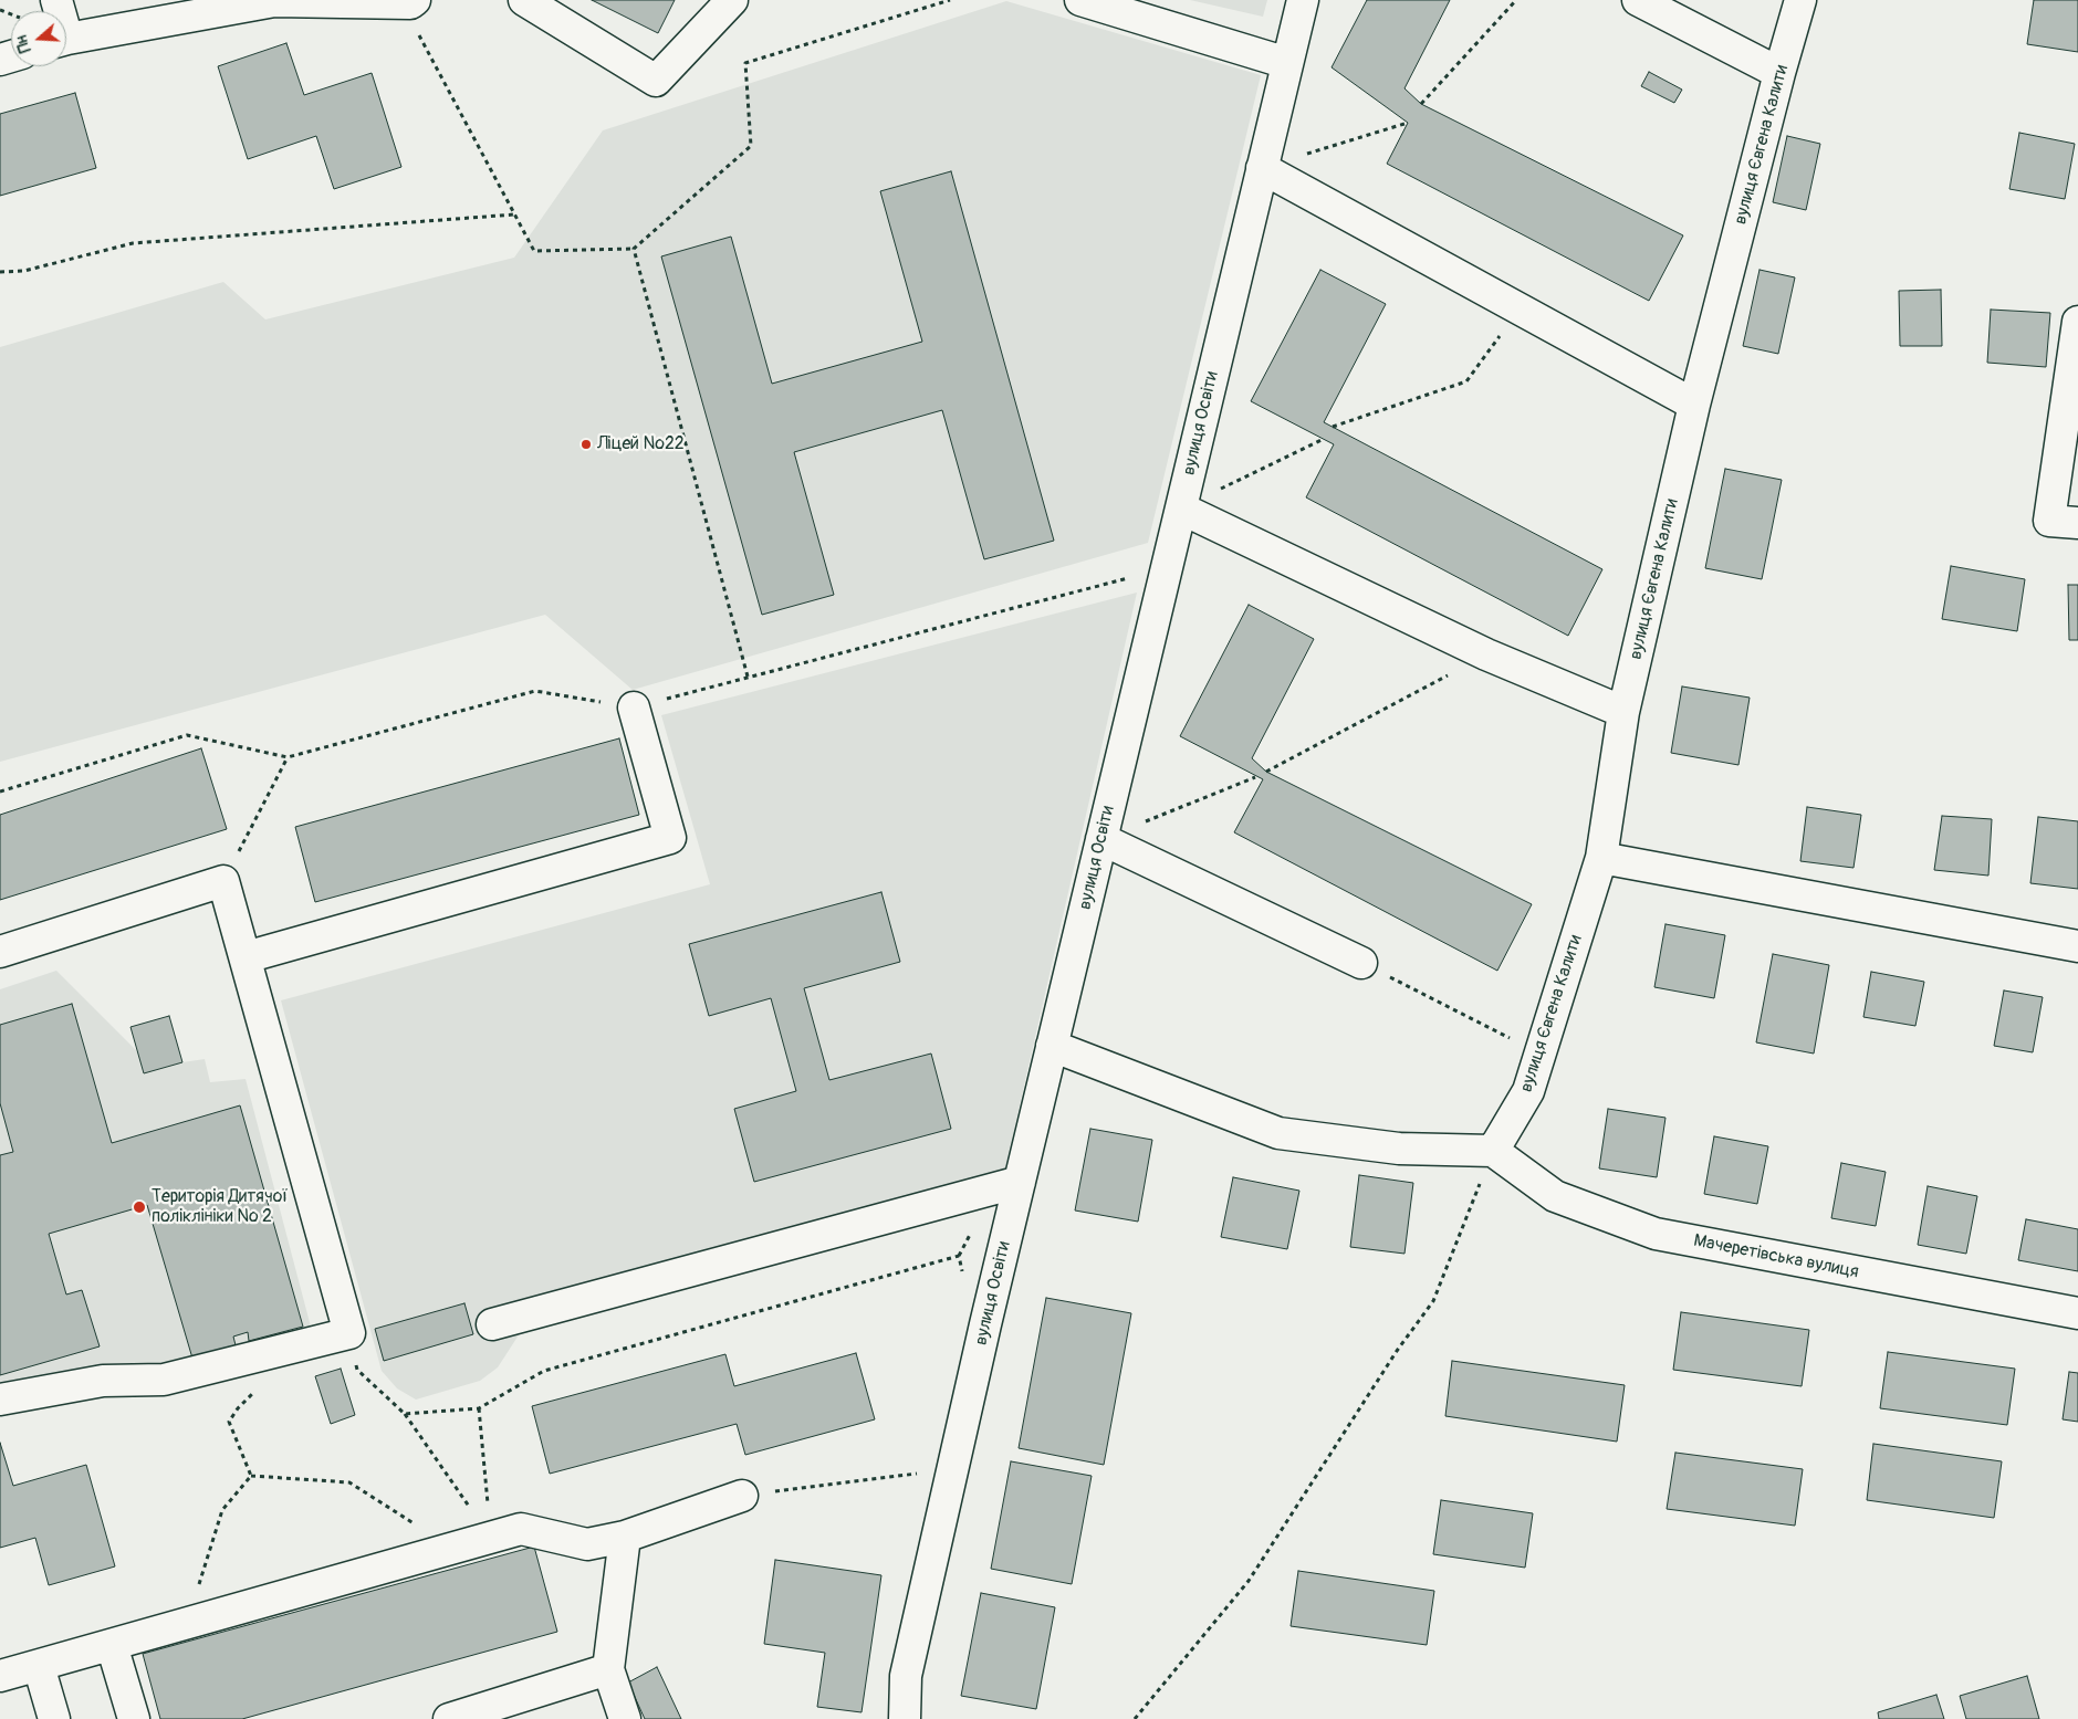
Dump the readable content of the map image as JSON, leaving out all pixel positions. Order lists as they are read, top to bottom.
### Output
{
  "streets": {
    "street": ["вулиця Євгена Калити", "вулиця Освіти", "Мачеретівська вулиця"]
  },
  "crossings": [
    ["вулиця Євгена Калити", "Мачеретівська вулиця"]
  ],
  "places": ["Ліцей №22", "Територія Дитячої поліклініки № 2"],
  "north": "left"
}
